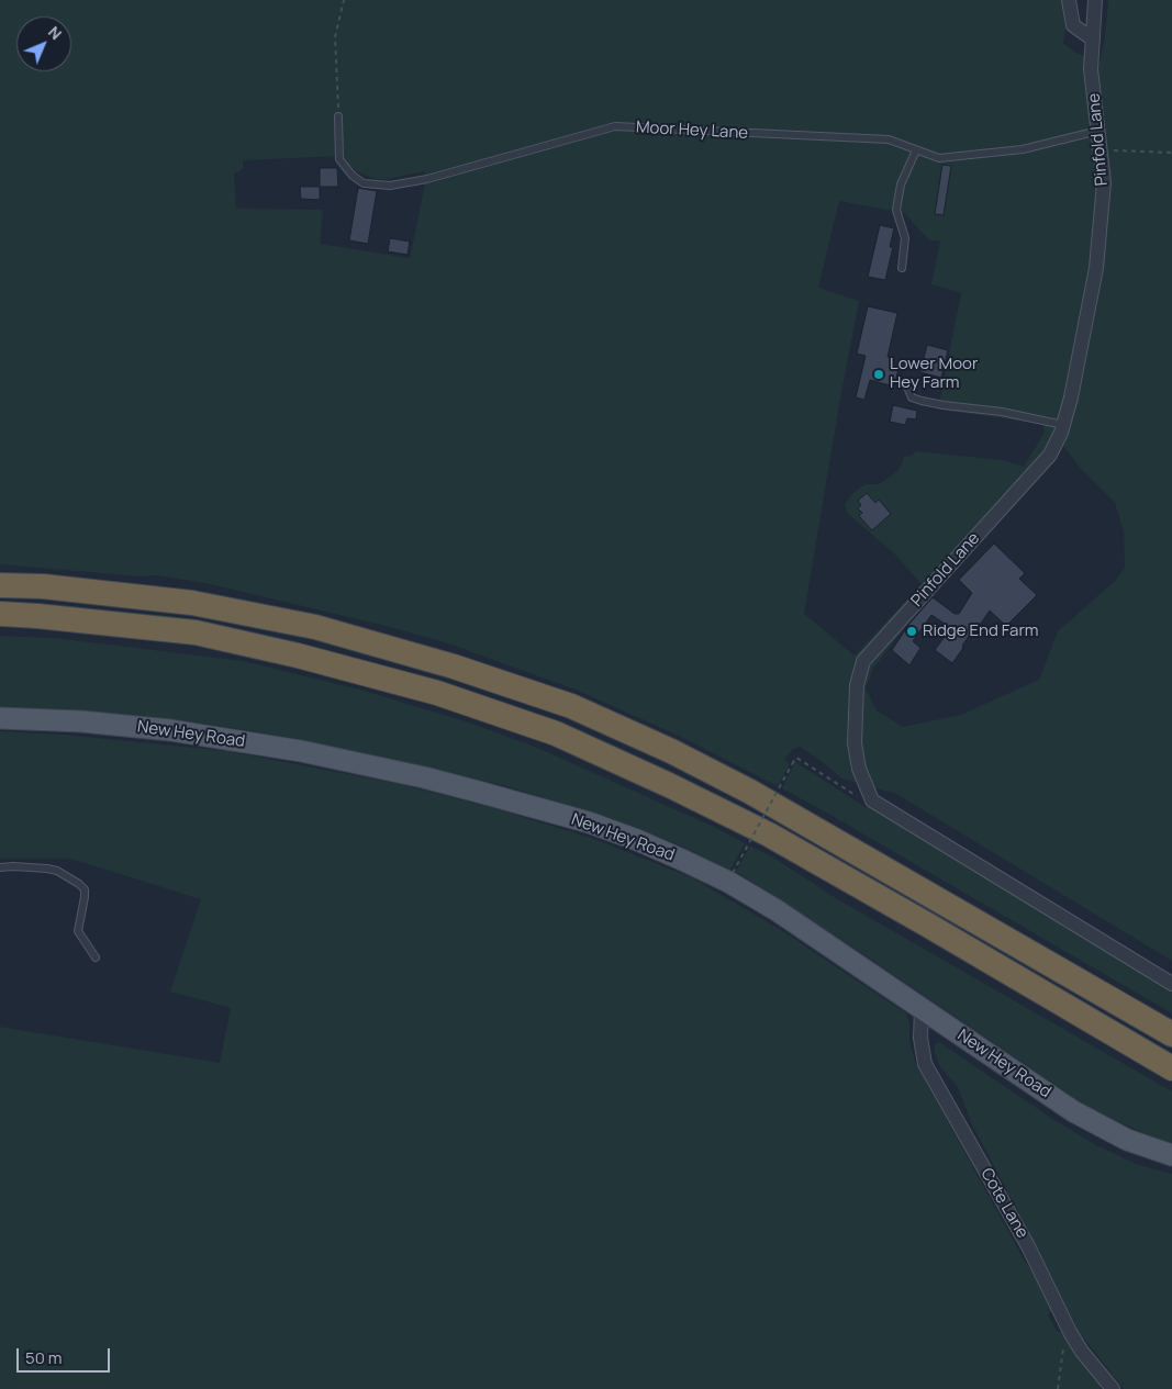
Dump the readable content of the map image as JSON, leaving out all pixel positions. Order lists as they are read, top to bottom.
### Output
{
  "streets": {
    "main road": ["New Hey Road"],
    "street": ["Pinfold Lane", "Cote Lane"],
    "lane": ["Moor Hey Lane"]
  },
  "crossings": [
    ["Moor Hey Lane", "Pinfold Lane"],
    ["New Hey Road", "Cote Lane"]
  ],
  "places": ["Lower Moor Hey Farm", "Ridge End Farm"],
  "scale_bar": "50 m",
  "north": "top right"
}
